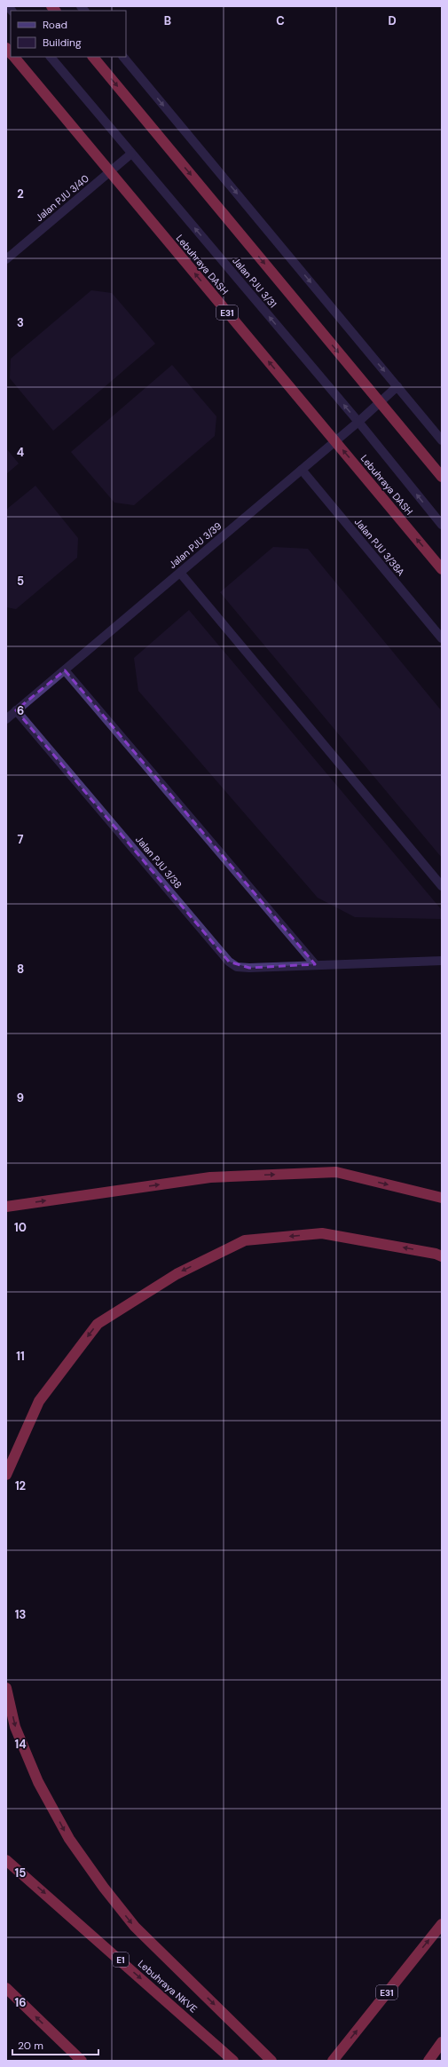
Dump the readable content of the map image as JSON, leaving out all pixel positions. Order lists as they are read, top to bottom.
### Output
{
  "streets": {
    "highway": [
      "Lebuhraya DASH",
      "E31",
      "E1",
      "Lebuhraya NKVE"
    ],
    "street": [
      "Jalan PJU 3/40",
      "Jalan PJU 3/31",
      "Jalan PJU 3/39",
      "Jalan PJU 3/38A",
      "Jalan PJU 3/38"
    ]
  },
  "crossings": [
    ["Jalan PJU 3/40", "Jalan PJU 3/31"],
    ["Jalan PJU 3/31", "Jalan PJU 3/39"],
    ["Jalan PJU 3/39", "Jalan PJU 3/38A"],
    ["Jalan PJU 3/39", "Jalan PJU 3/38"]
  ],
  "legend": ["Road", "Building"],
  "scale_bar": "20 m",
  "grid": {
    "columns": ["B", "C", "D"],
    "rows": [
      "2",
      "3",
      "4",
      "5",
      "6",
      "7",
      "8",
      "9",
      "10",
      "11",
      "12",
      "13",
      "14",
      "15",
      "16"
    ]
  }
}
